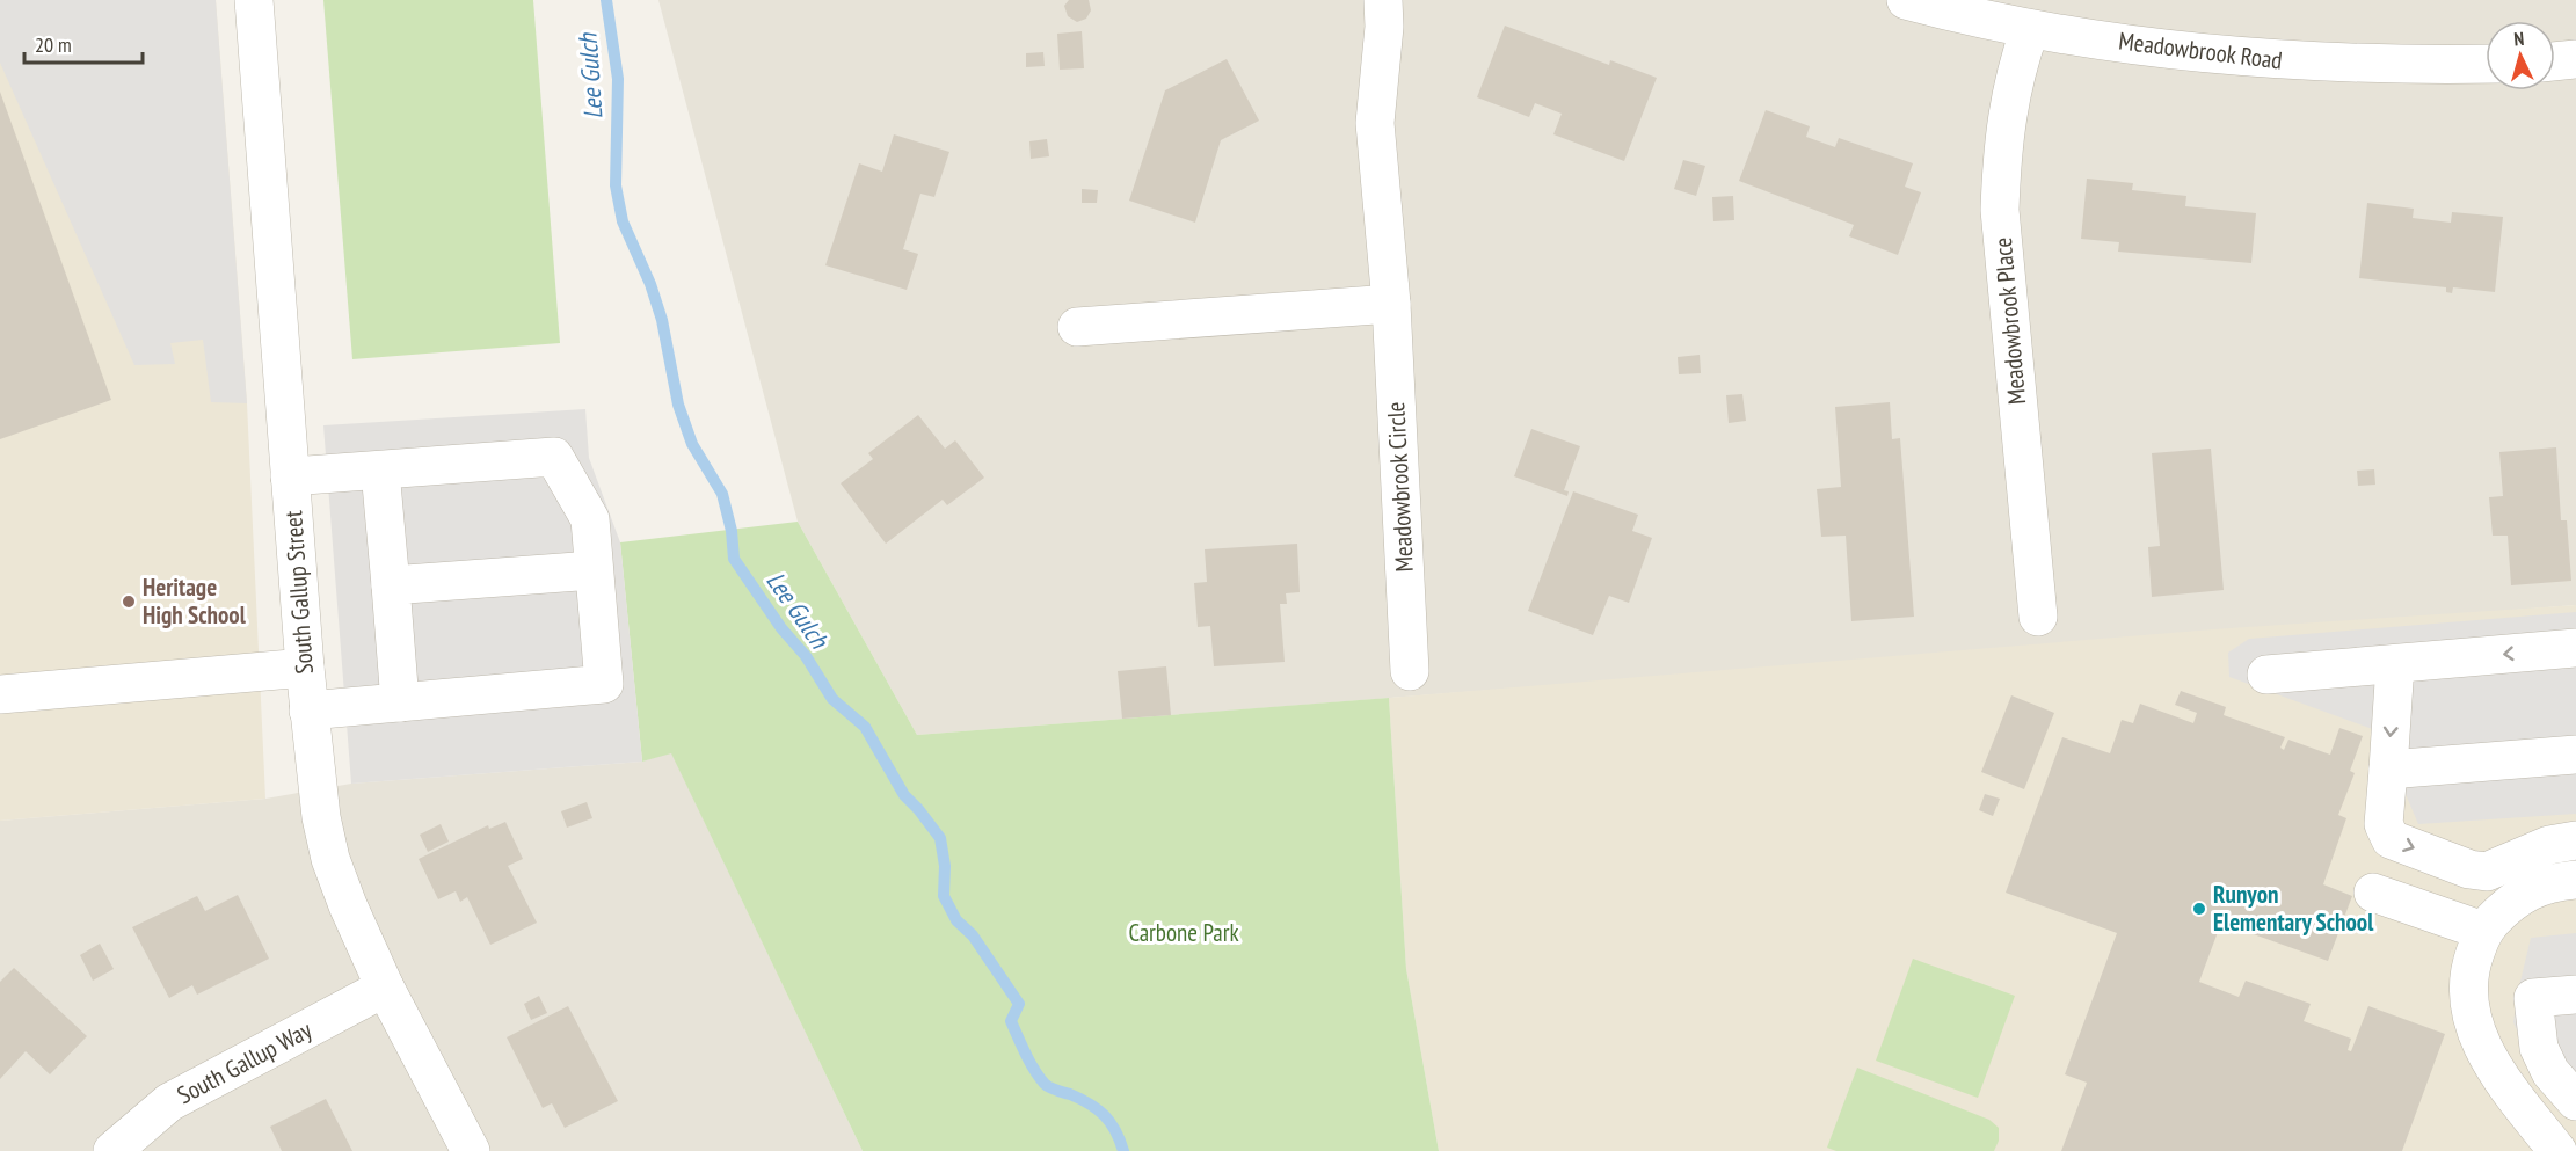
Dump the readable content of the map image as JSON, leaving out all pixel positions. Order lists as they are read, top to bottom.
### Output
{
  "streets": {
    "street": [
      "Meadowbrook Road",
      "Meadowbrook Place",
      "Meadowbrook Circle",
      "South Gallup Street",
      "South Gallup Way"
    ]
  },
  "crossings": [
    ["Meadowbrook Road", "Meadowbrook Place"],
    ["South Gallup Street", "South Gallup Way"]
  ],
  "water": ["Lee Gulch"],
  "parks": ["Carbone Park"],
  "places": ["Heritage High School", "Runyon Elementary School"],
  "scale_bar": "20 m",
  "north": "top"
}
